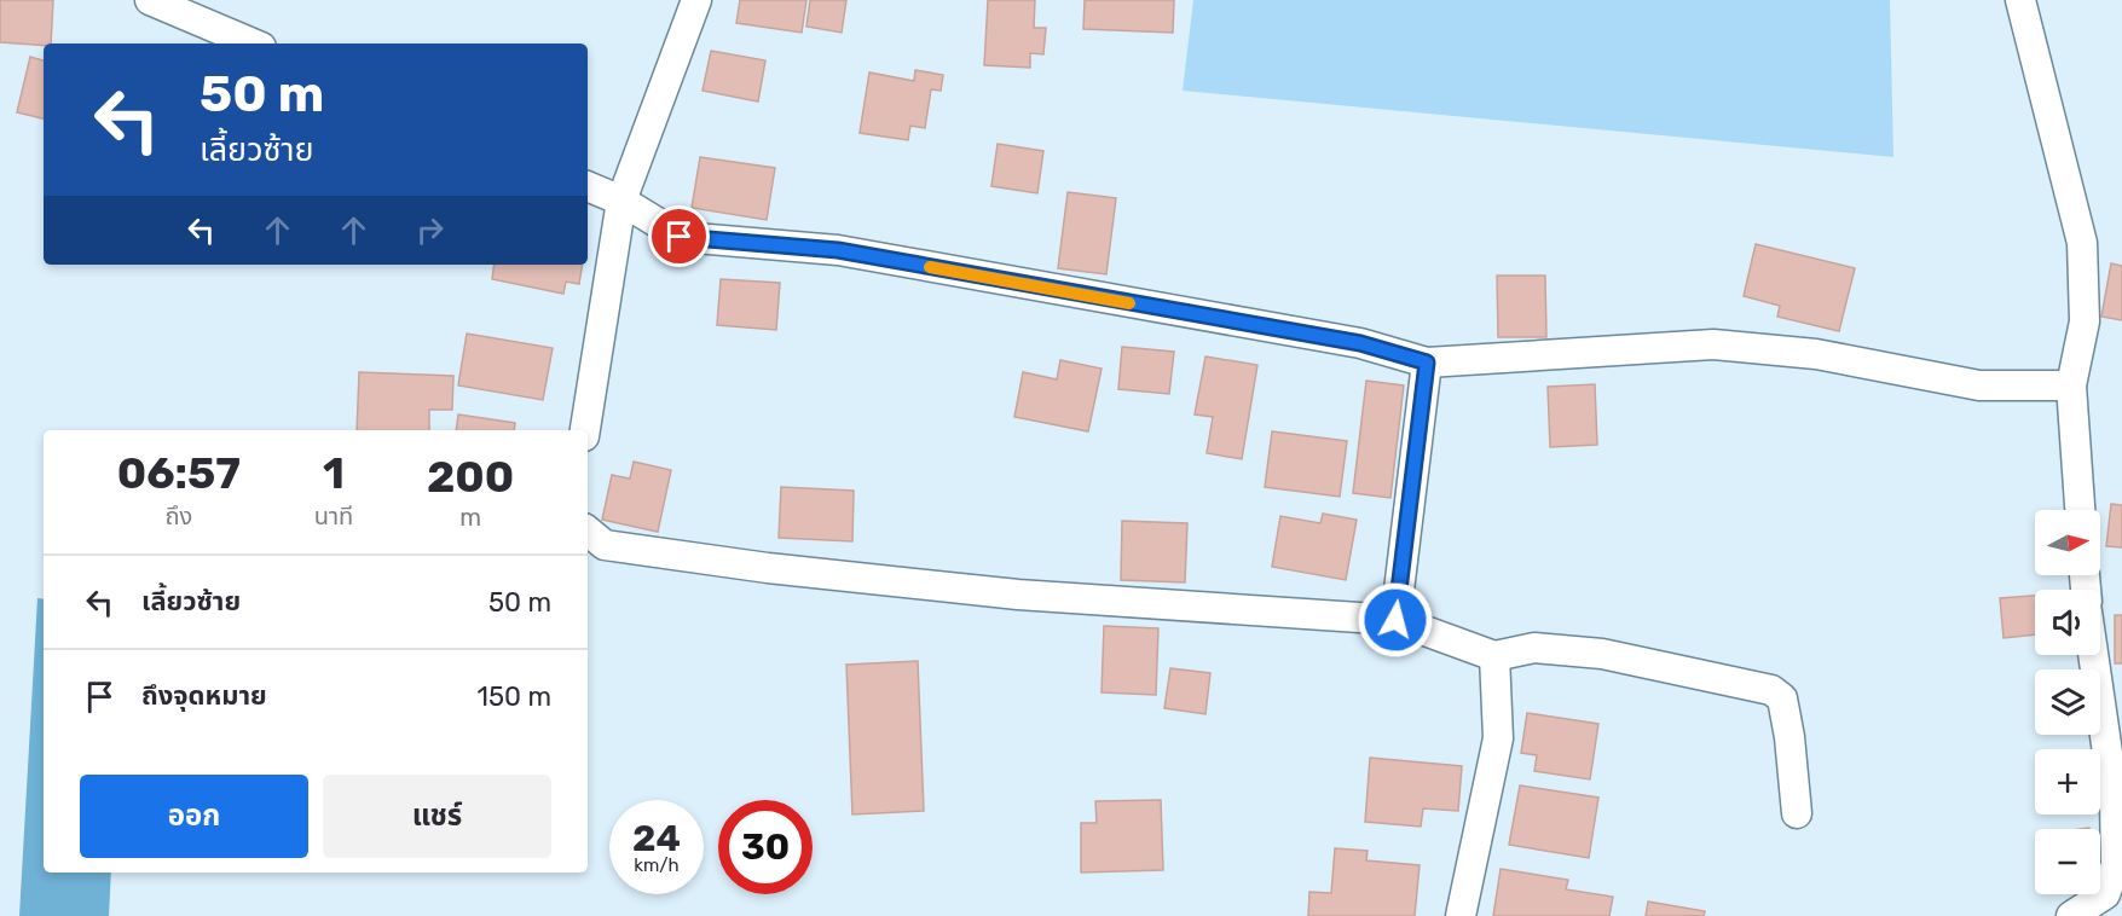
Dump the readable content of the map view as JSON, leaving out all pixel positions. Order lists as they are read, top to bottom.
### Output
{
  "north": "right",
  "page": {
    "turn": ["50 m", "เลี้ยวซ้าย"],
    "eta": [
      "06:57",
      "ถึง",
      "1",
      "นาที",
      "200",
      "m"
    ],
    "map_buttons": ["+", "−"],
    "list": [
      {
        "name": "เลี้ยวซ้าย",
        "value": "50 m"
      },
      {
        "name": "ถึงจุดหมาย",
        "value": "150 m"
      }
    ],
    "buttons": ["ออก", "แชร์"],
    "speed": "24 km/h",
    "limit": "30"
  }
}
